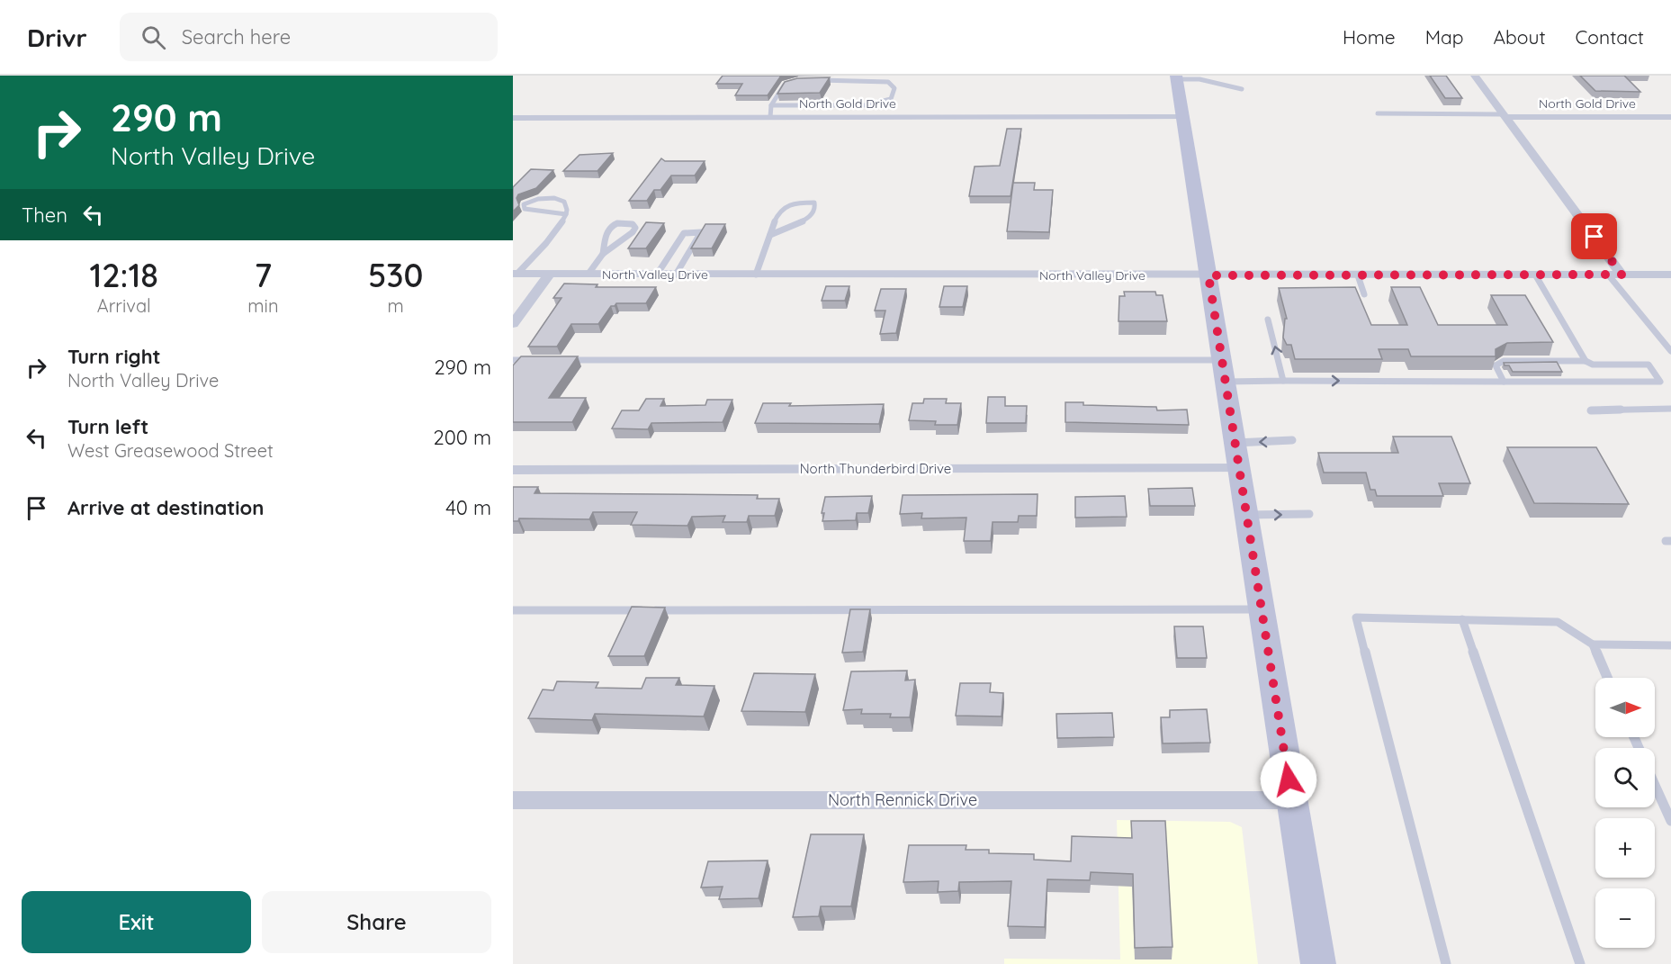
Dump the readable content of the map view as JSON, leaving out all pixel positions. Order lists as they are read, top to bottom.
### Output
{
  "streets": {
    "street": [
      "North Gold Drive",
      "North Valley Drive",
      "North Thunderbird Drive",
      "North Rennick Drive"
    ]
  },
  "north": "right",
  "page": {
    "header": "Drivr",
    "search": "Search here",
    "nav": [
      "Home",
      "Map",
      "About",
      "Contact"
    ],
    "turn": ["290 m", "North Valley Drive"],
    "then": "Then",
    "eta": [
      "12:18",
      "Arrival",
      "7",
      "min",
      "530",
      "m"
    ],
    "list": [
      {
        "name": "Turn right",
        "note": "North Valley Drive",
        "value": "290 m"
      },
      {
        "name": "Turn left",
        "note": "West Greasewood Street",
        "value": "200 m"
      },
      {
        "name": "Arrive at destination",
        "value": "40 m"
      }
    ],
    "map_buttons": ["+", "−"],
    "buttons": ["Exit", "Share"]
  }
}
